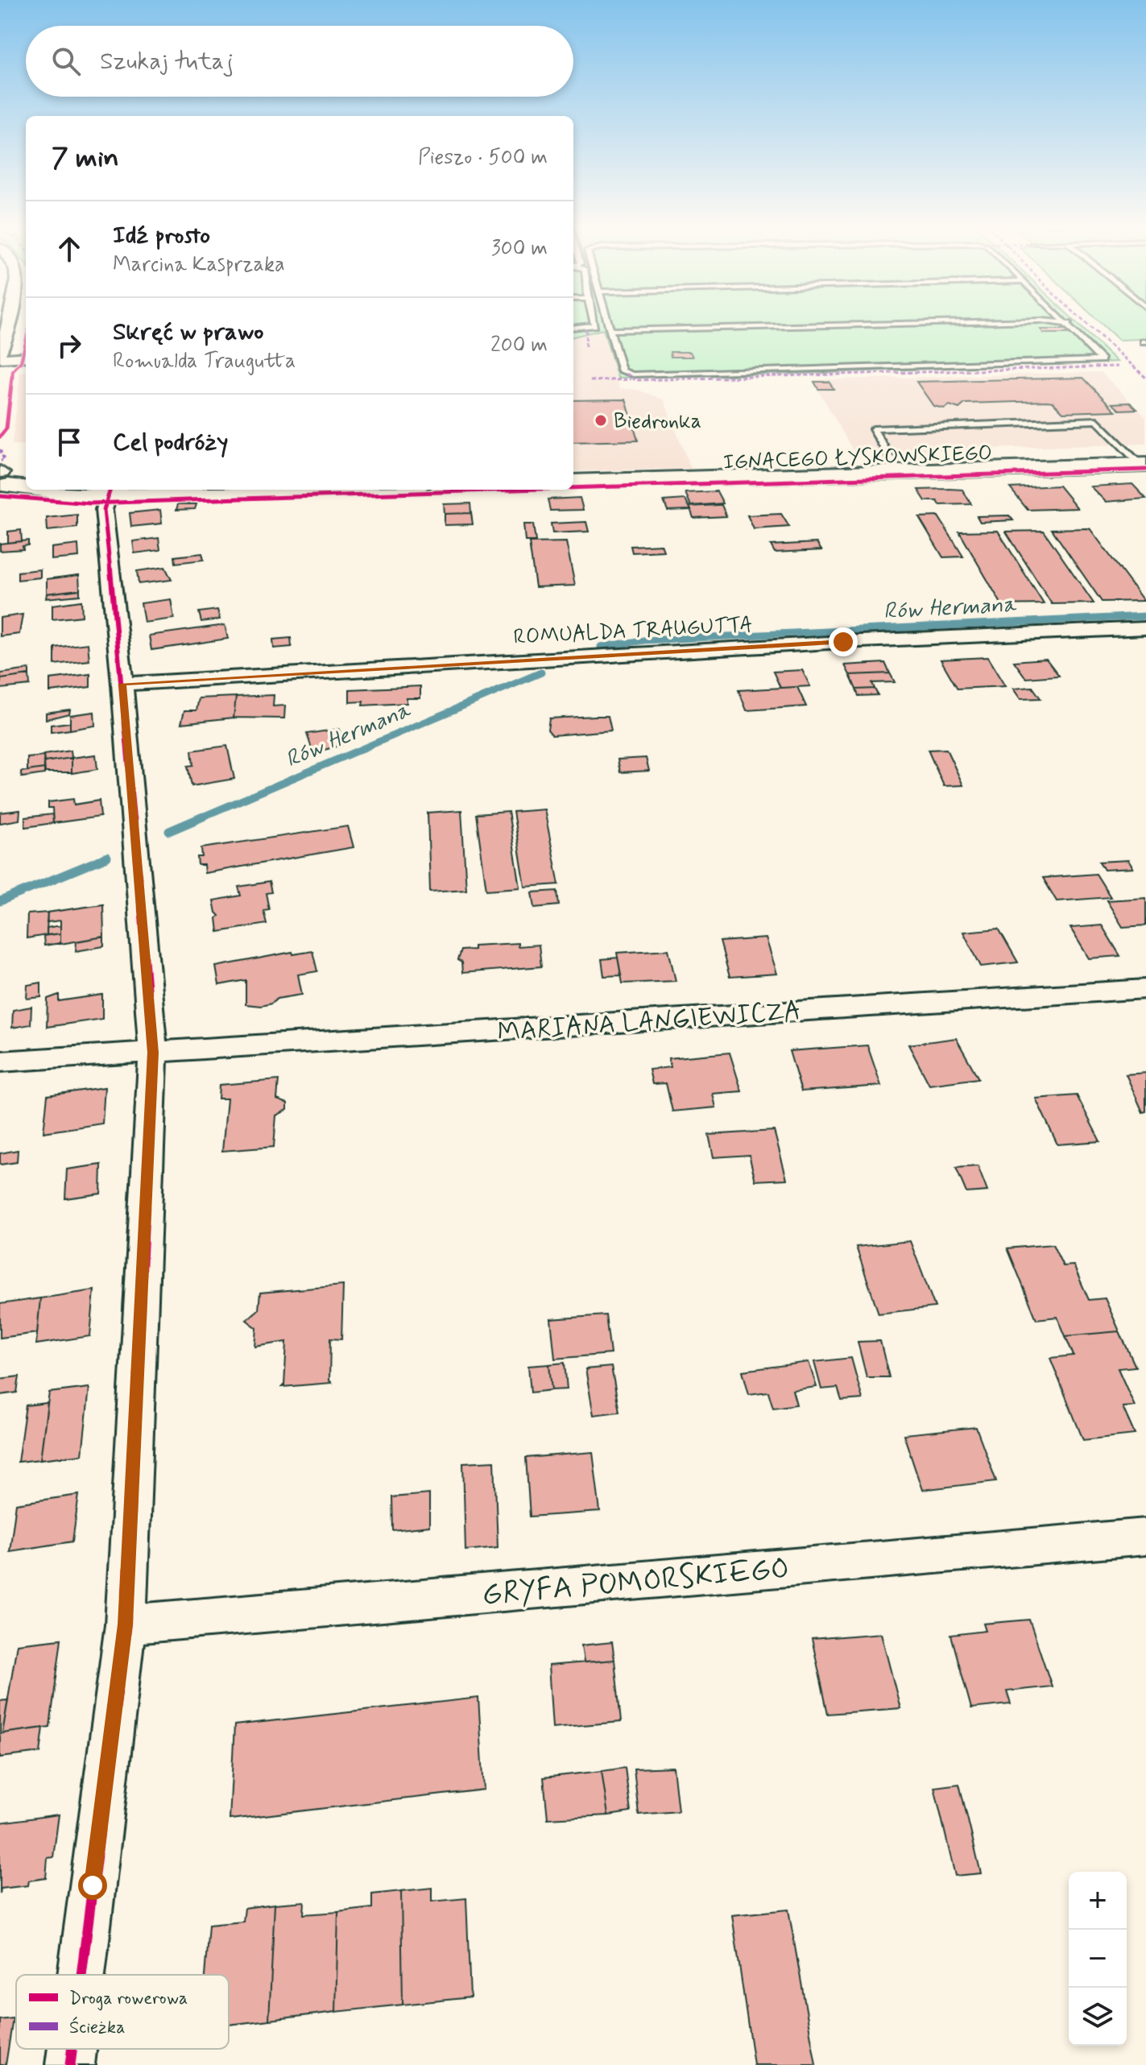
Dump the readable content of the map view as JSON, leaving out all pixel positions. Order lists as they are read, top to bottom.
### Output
{
  "streets": {
    "street": [
      "IGNACEGO ŁYSKOWSKIEGO",
      "ROMUALDA TRAUGUTTA",
      "MARIANA LANGIEWICZA",
      "GRYFA POMORSKIEGO"
    ]
  },
  "water": ["Rów Hermana"],
  "places": ["Biedronka"],
  "legend": ["Droga rowerowa", "Ścieżka"],
  "page": {
    "search": "Szukaj tutaj",
    "heading": ["7 min", "Pieszo · 500 m"],
    "list": [
      ["Idź prosto", "Marcina Kasprzaka", "300 m"],
      ["Skręć w prawo", "Romualda Traugutta", "200 m"],
      "Cel podróży"
    ],
    "map_buttons": ["+", "−"]
  }
}
